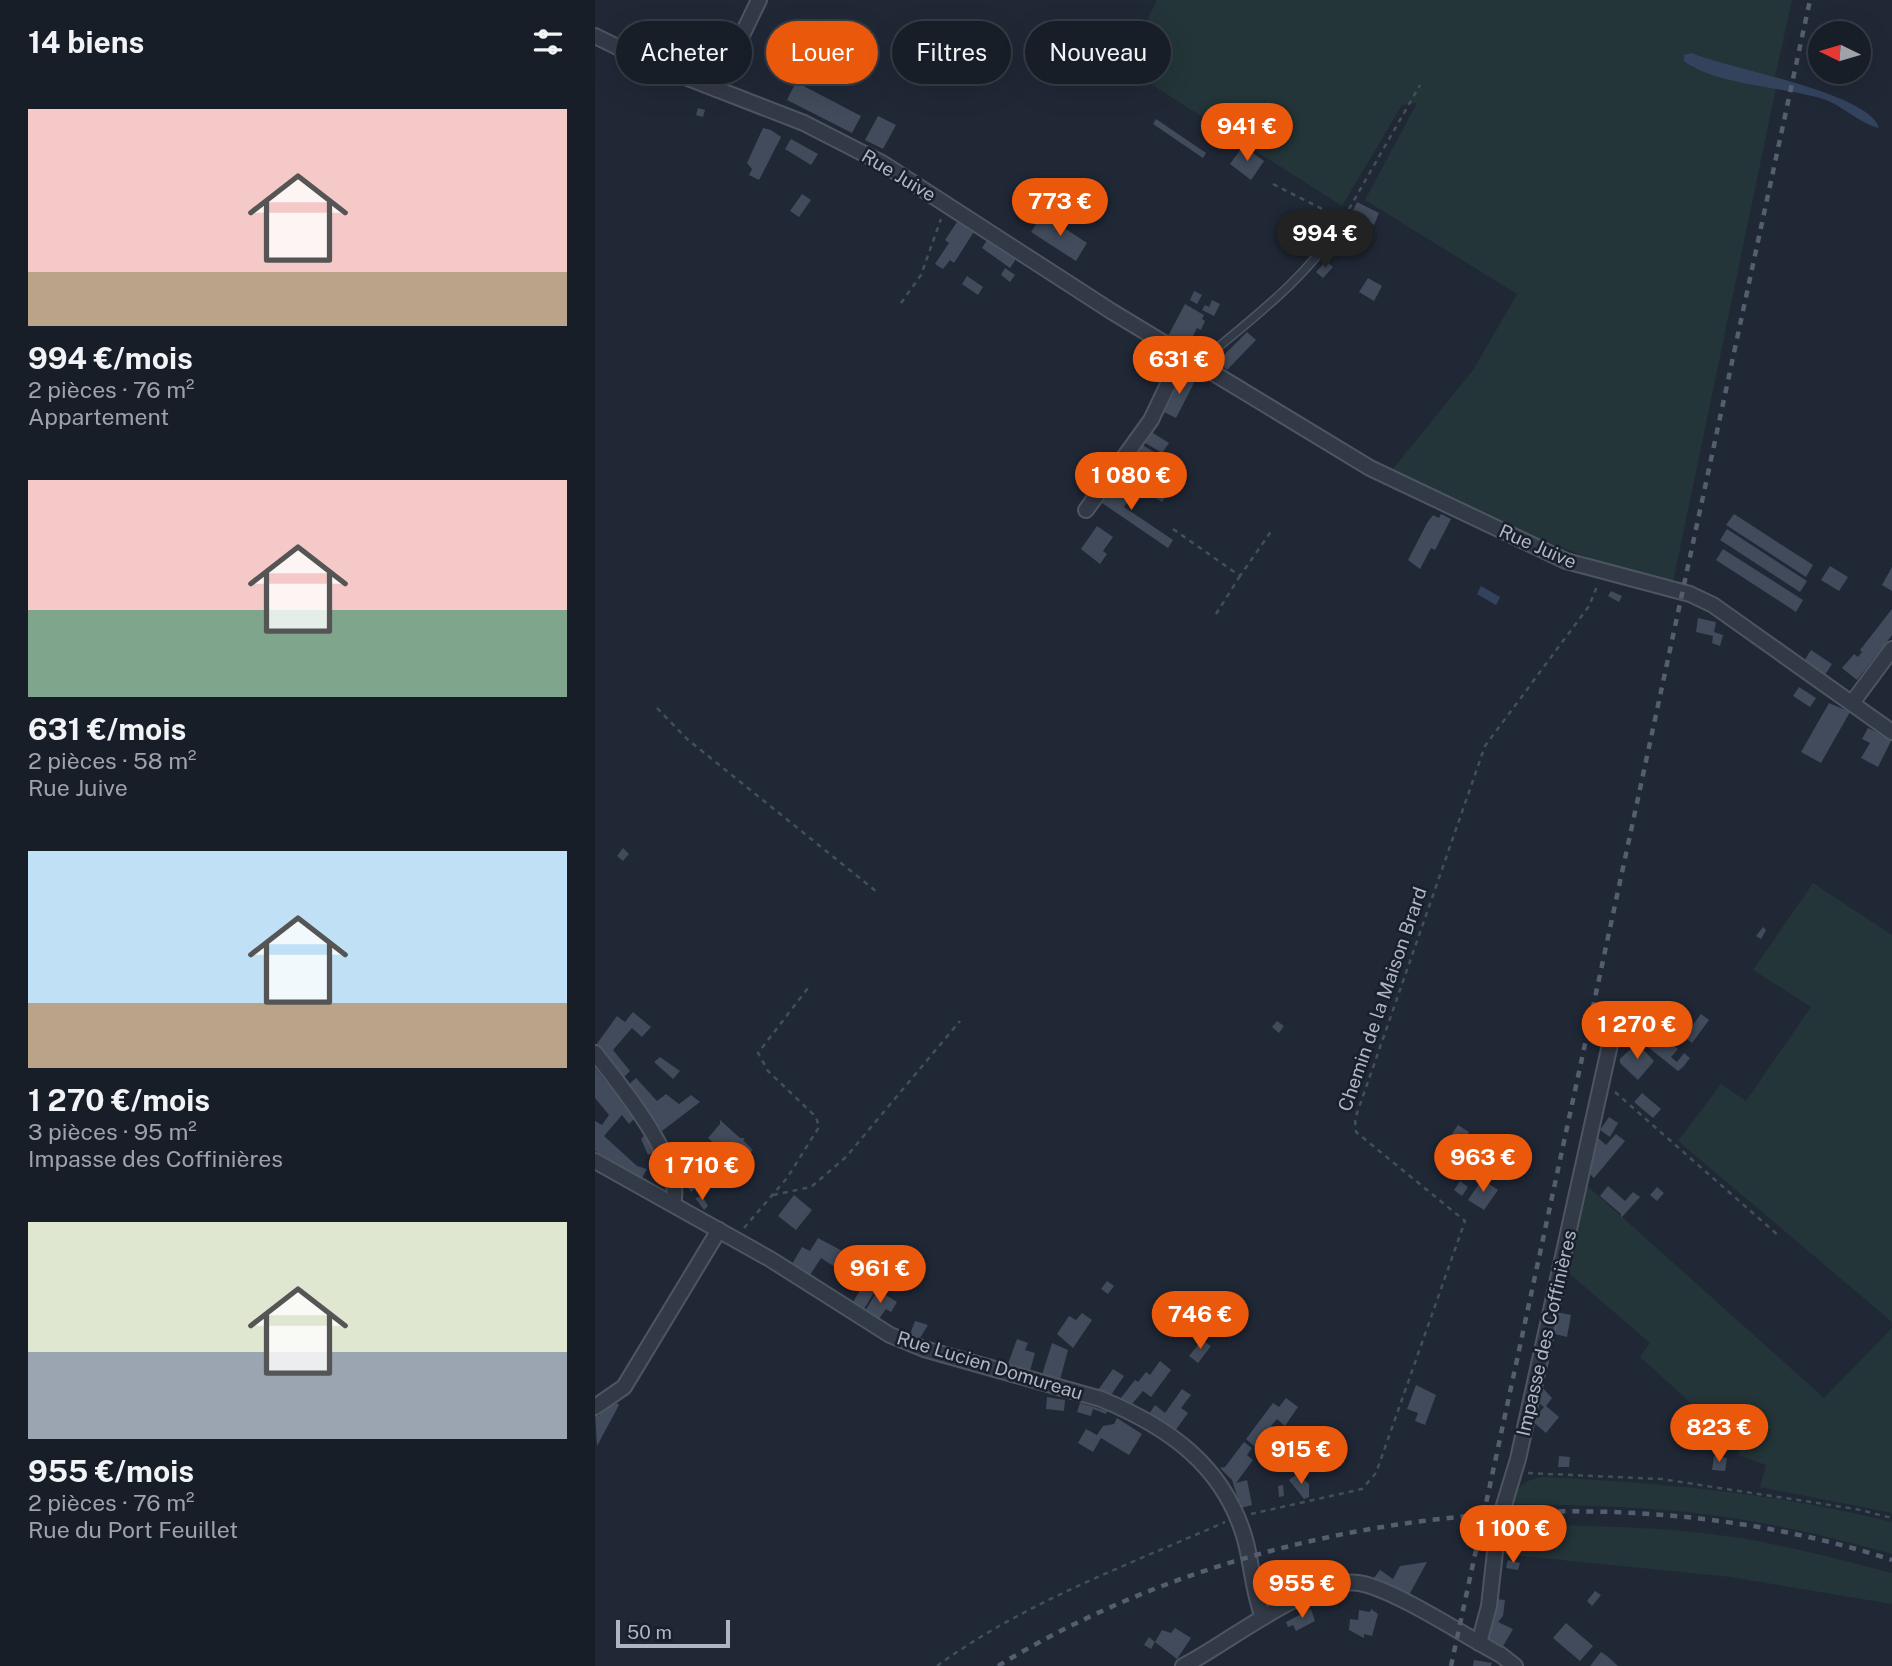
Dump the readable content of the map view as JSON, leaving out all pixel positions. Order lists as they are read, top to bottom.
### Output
{
  "streets": {
    "street": ["Rue Juive", "Impasse des Coffinières", "Rue Lucien Domureau"],
    "path": ["Chemin de la Maison Brard"]
  },
  "crossings": [
    ["Rue Juive", "Chemin de la Maison Brard"],
    ["Chemin de la Maison Brard", "Rue Lucien Domureau"]
  ],
  "scale_bar": "50 m",
  "north": "left",
  "page": {
    "heading": "14 biens",
    "chip": [
      "Acheter",
      "Louer",
      "Filtres",
      "Nouveau"
    ],
    "list": [
      {
        "name": "994 €/mois",
        "note": "2 pièces · 76 m² · Appartement"
      },
      {
        "name": "631 €/mois",
        "note": "2 pièces · 58 m² · Rue Juive"
      },
      {
        "name": "1 270 €/mois",
        "note": "3 pièces · 95 m² · Impasse des Coffinières"
      },
      {
        "name": "955 €/mois",
        "note": "2 pièces · 76 m² · Rue du Port Feuillet"
      }
    ],
    "price": [
      "941 €",
      "773 €",
      "994 €",
      "631 €",
      "1 080 €",
      "1 270 €",
      "963 €",
      "1 710 €",
      "961 €",
      "746 €",
      "823 €",
      "915 €",
      "1 100 €",
      "955 €"
    ],
    "scale": "50 m"
  }
}
